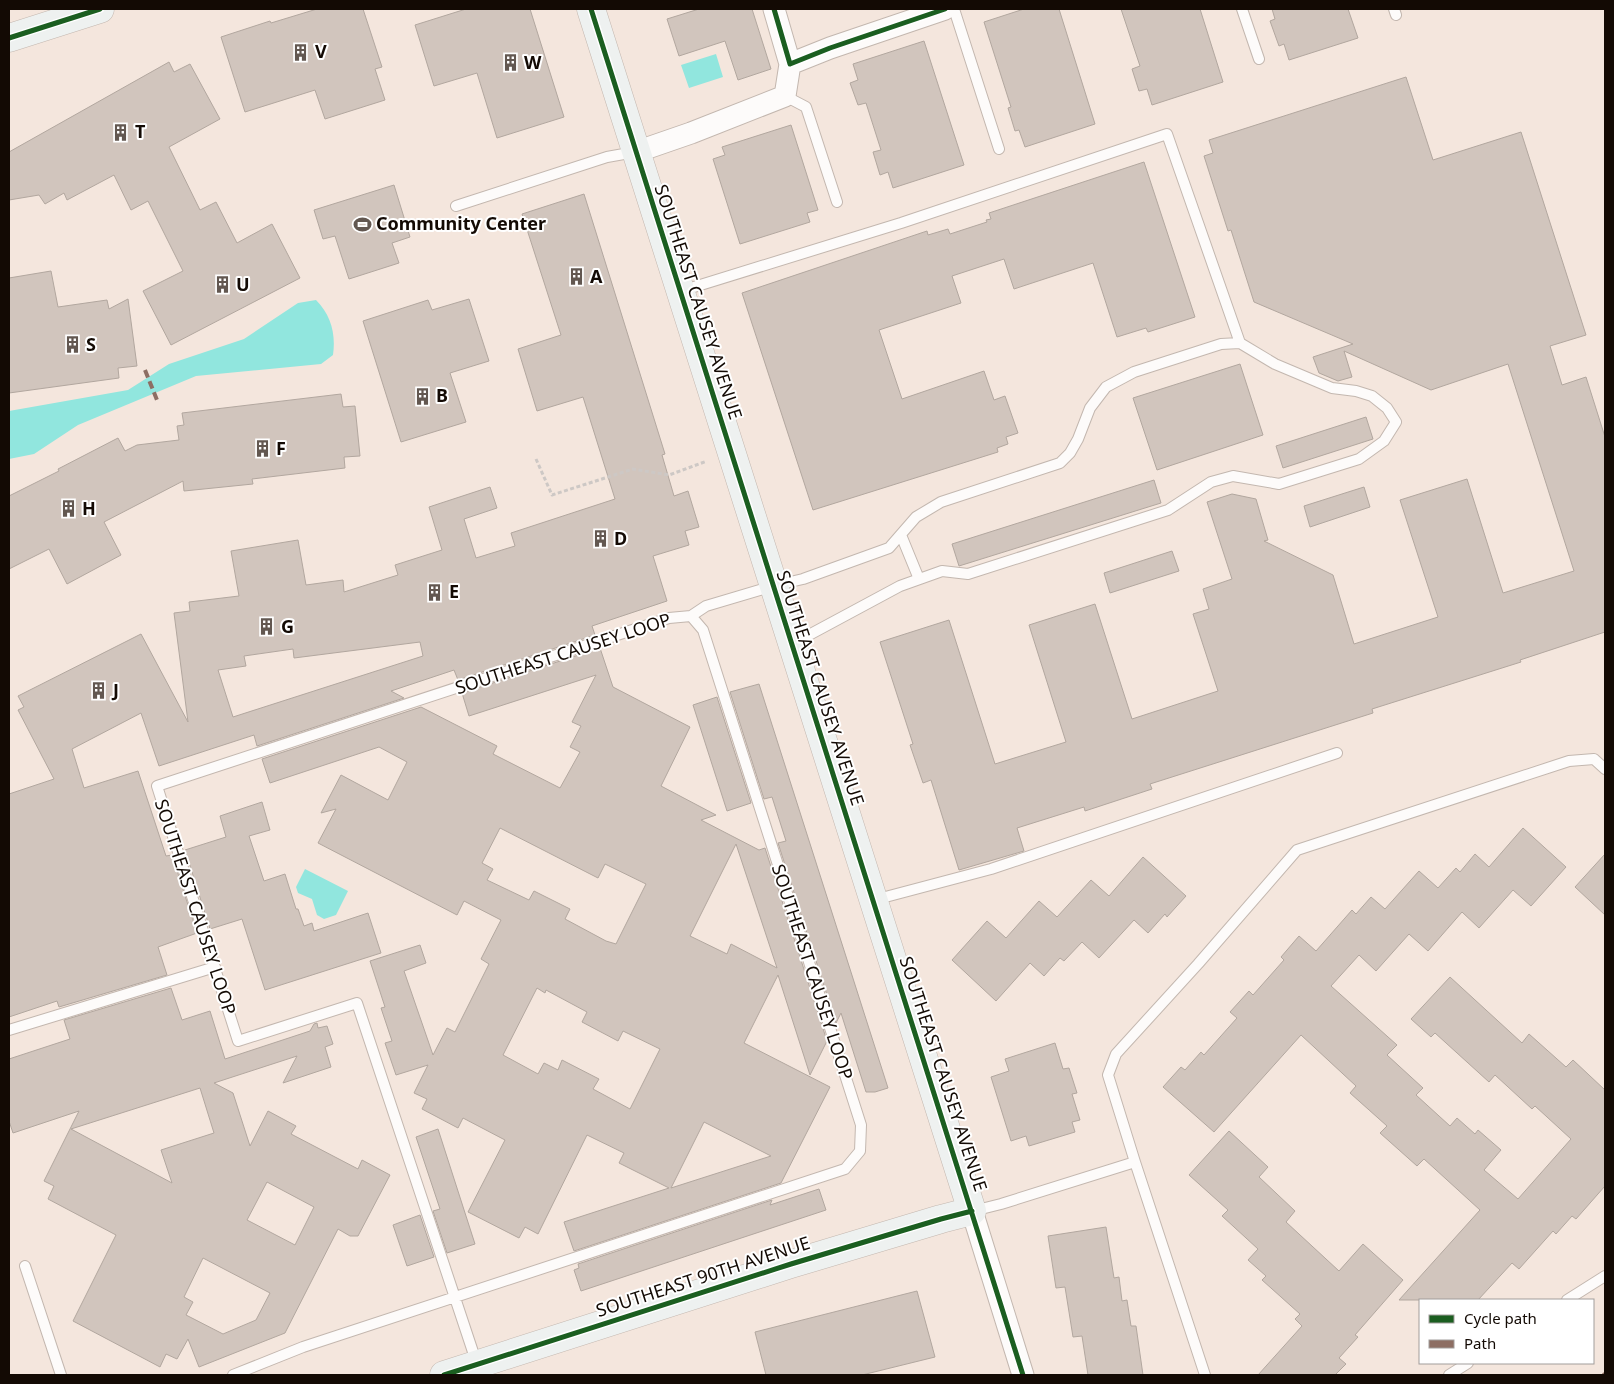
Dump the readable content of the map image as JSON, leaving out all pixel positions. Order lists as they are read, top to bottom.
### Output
{
  "streets": {
    "street": ["SOUTHEAST CAUSEY AVENUE", "SOUTHEAST 90TH AVENUE"],
    "lane": ["SOUTHEAST CAUSEY LOOP"]
  },
  "crossings": [
    ["SOUTHEAST CAUSEY AVENUE", "SOUTHEAST 90TH AVENUE"],
    ["SOUTHEAST CAUSEY LOOP", "SOUTHEAST 90TH AVENUE"]
  ],
  "places": {
    "building": [
      "V",
      "W",
      "T",
      "A",
      "U",
      "S",
      "B",
      "F",
      "H",
      "D",
      "E",
      "G",
      "J"
    ],
    "sports": ["Community Center"]
  },
  "legend": ["Cycle path", "Path"]
}
